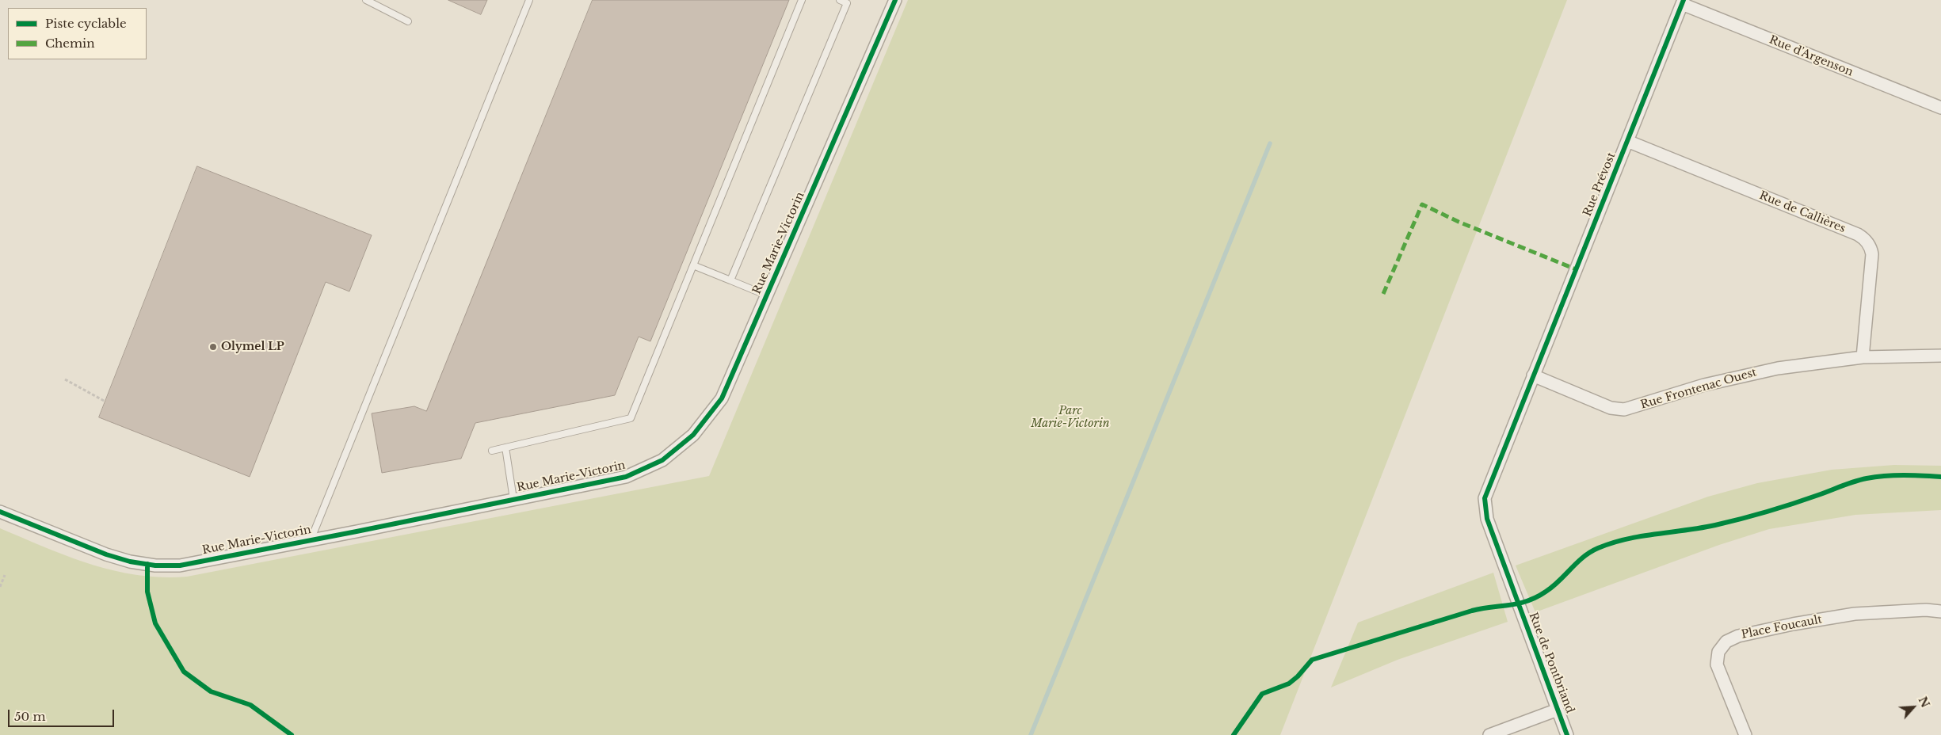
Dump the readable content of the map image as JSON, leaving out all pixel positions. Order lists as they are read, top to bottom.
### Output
{
  "streets": {
    "street": [
      "Rue d'Argenson",
      "Rue Prévost",
      "Rue de Callières",
      "Rue Marie-Victorin",
      "Rue Frontenac Ouest",
      "Place Foucault",
      "Rue de Pontbriand"
    ]
  },
  "crossings": [
    ["Rue d'Argenson", "Rue Prévost"],
    ["Rue Prévost", "Rue de Callières"],
    ["Rue Prévost", "Rue Frontenac Ouest"],
    ["Rue Prévost", "Rue de Pontbriand"],
    ["Rue de Callières", "Rue Frontenac Ouest"],
    ["Rue Frontenac Ouest", "Rue de Pontbriand"]
  ],
  "parks": ["Parc Marie-Victorin"],
  "places": ["Olymel LP"],
  "legend": ["Piste cyclable", "Chemin"],
  "scale_bar": "50 m",
  "north": "top right"
}
